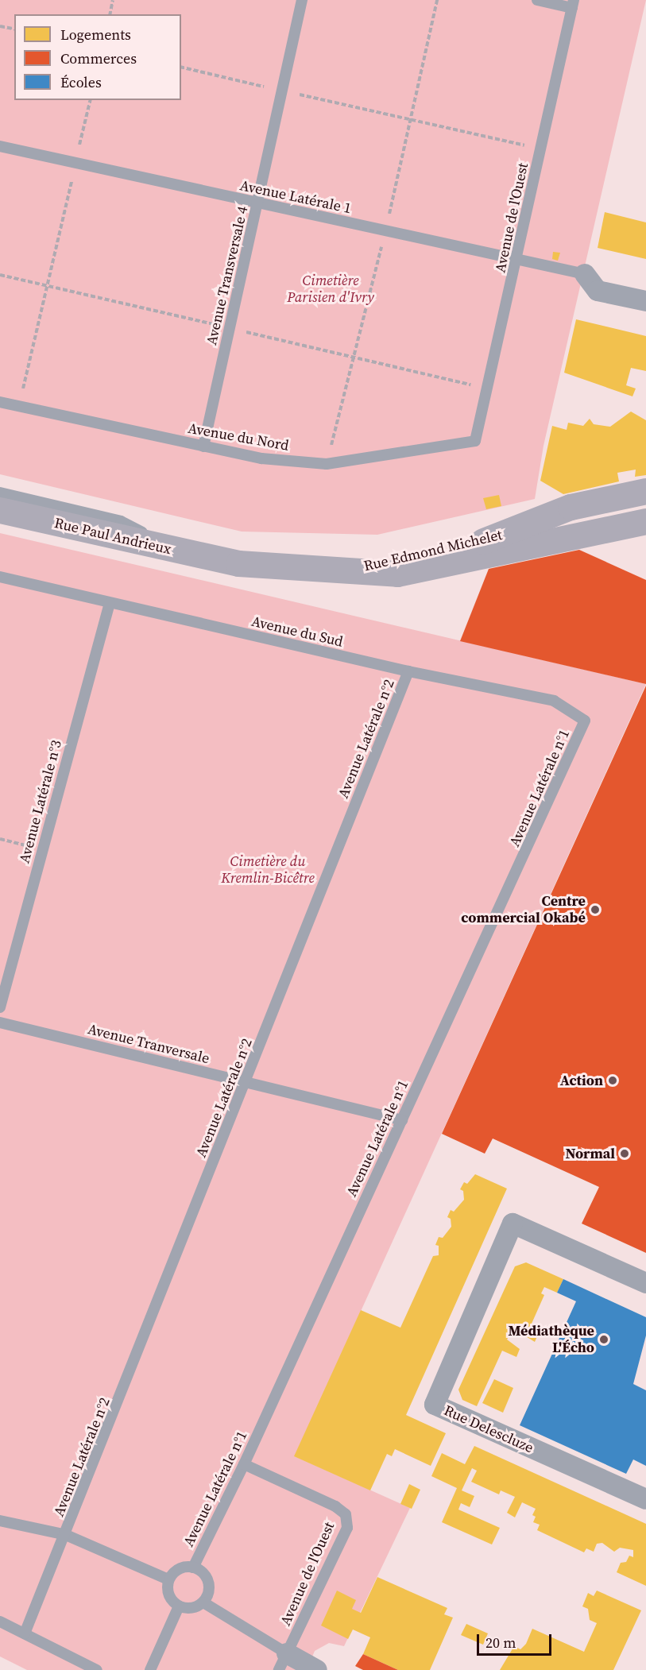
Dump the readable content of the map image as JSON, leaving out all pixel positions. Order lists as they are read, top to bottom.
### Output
{
  "streets": {
    "main road": ["Rue Paul Andrieux", "Rue Edmond Michelet"],
    "street": ["Rue Delescluze"],
    "lane": [
      "Avenue Latérale 1",
      "Avenue de l'Ouest",
      "Avenue Transversale 4",
      "Avenue du Nord",
      "Avenue du Sud",
      "Avenue Latérale n°2",
      "Avenue Latérale n°1",
      "Avenue Latérale n°3",
      "Avenue Tranversale"
    ]
  },
  "crossings": [
    ["Avenue Latérale 1", "Avenue de l'Ouest"],
    ["Avenue Latérale 1", "Avenue Transversale 4"],
    ["Avenue de l'Ouest", "Avenue du Nord"],
    ["Avenue de l'Ouest", "Avenue Latérale n°1"],
    ["Avenue Transversale 4", "Avenue du Nord"],
    ["Rue Paul Andrieux", "Rue Edmond Michelet"],
    ["Avenue du Sud", "Avenue Latérale n°2"],
    ["Avenue du Sud", "Avenue Latérale n°1"],
    ["Avenue du Sud", "Avenue Latérale n°3"],
    ["Avenue Latérale n°2", "Avenue Tranversale"],
    ["Avenue Latérale n°1", "Avenue Tranversale"]
  ],
  "parks": ["Cimetière Parisien d'Ivry", "Cimetière du Kremlin-Bicêtre"],
  "places": [
    "Centre commercial Okabé",
    "Action",
    "Normal",
    "Médiathèque L'Écho"
  ],
  "legend": ["Logements", "Commerces", "Écoles"],
  "scale_bar": "20 m"
}
